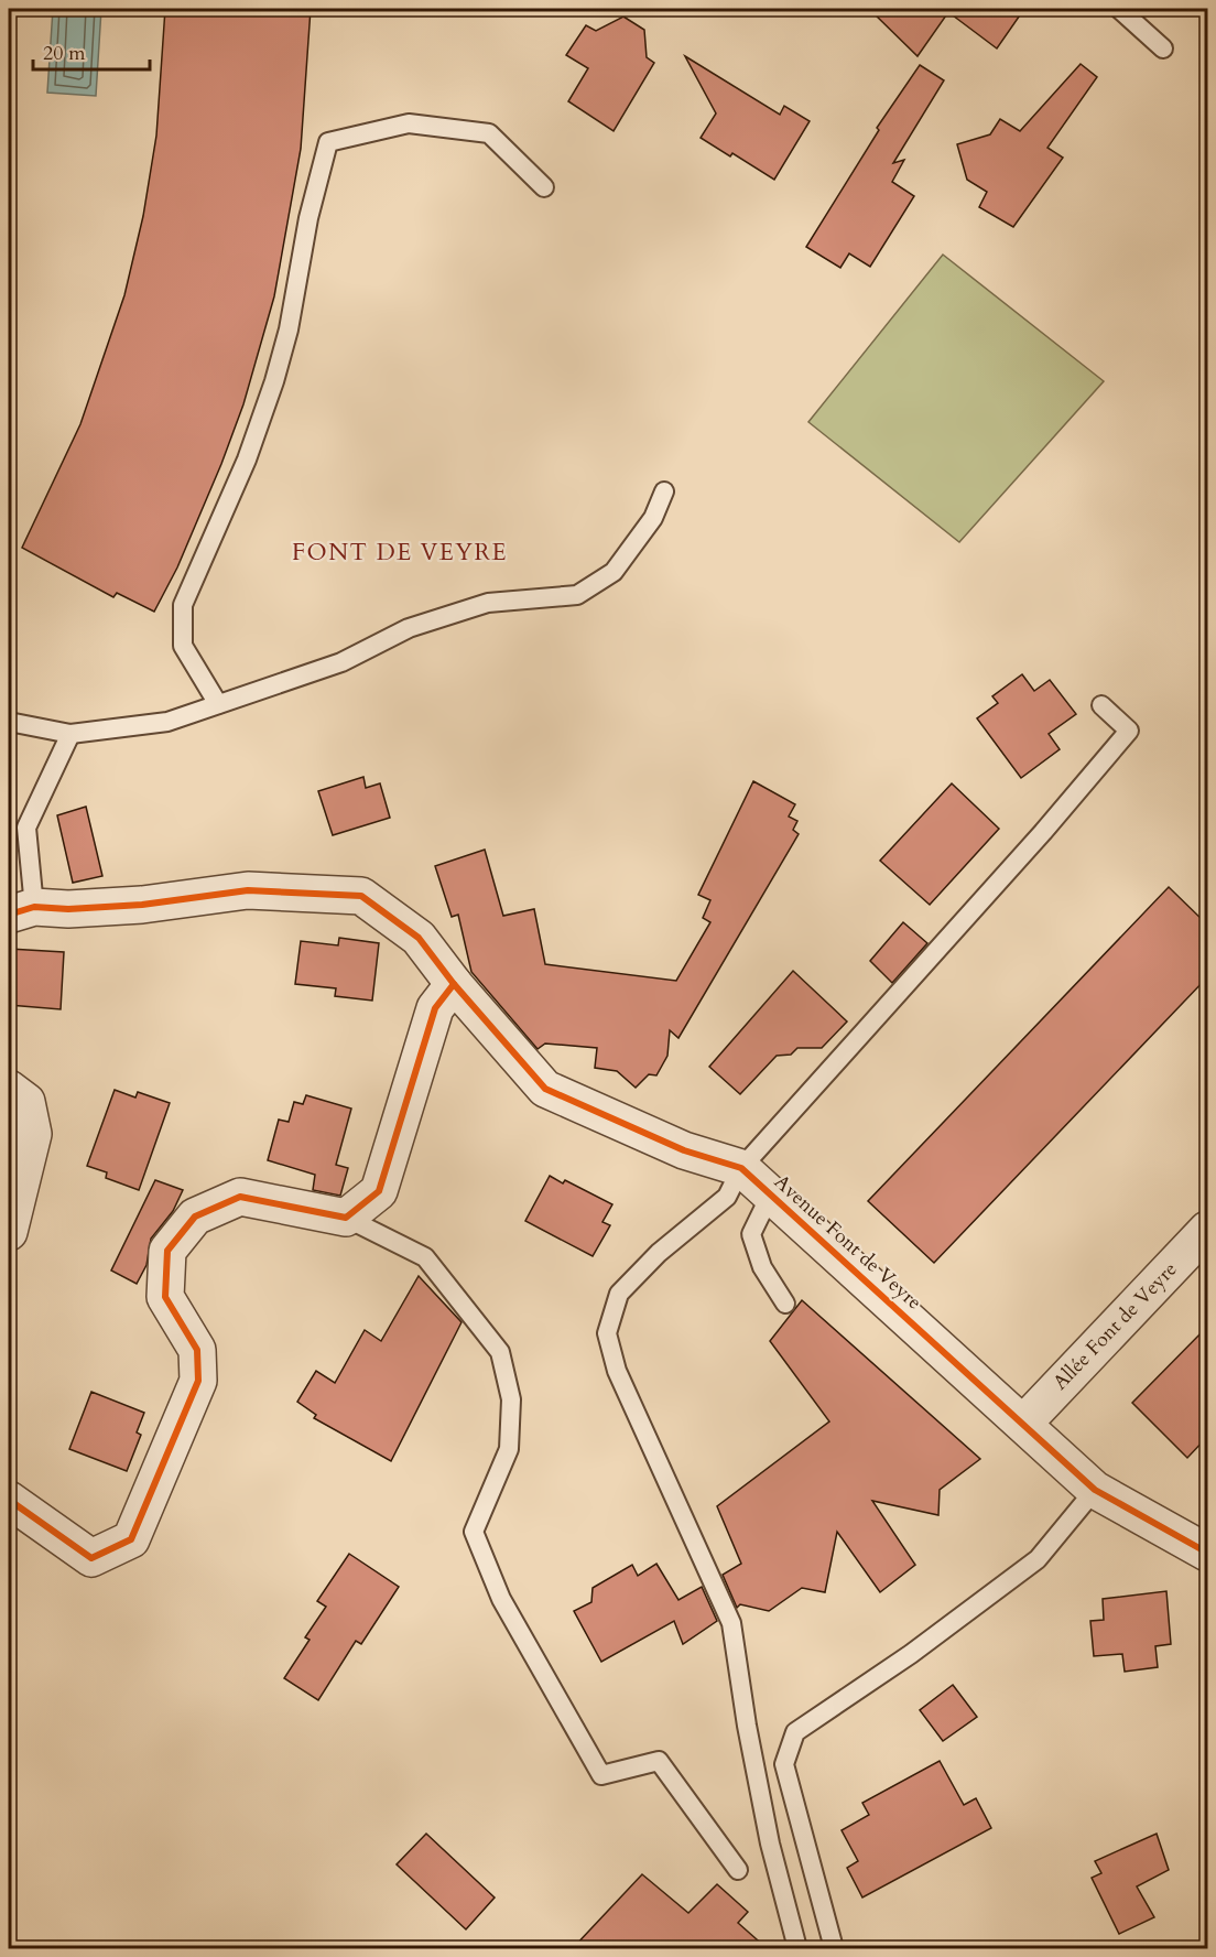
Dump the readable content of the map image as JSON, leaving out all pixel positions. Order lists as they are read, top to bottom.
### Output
{
  "streets": {
    "street": ["Avenue Font de Veyre", "Allée Font de Veyre"]
  },
  "crossings": [
    ["Avenue Font de Veyre", "Allée Font de Veyre"]
  ],
  "districts": ["FONT DE VEYRE"],
  "scale_bar": "20 m"
}
